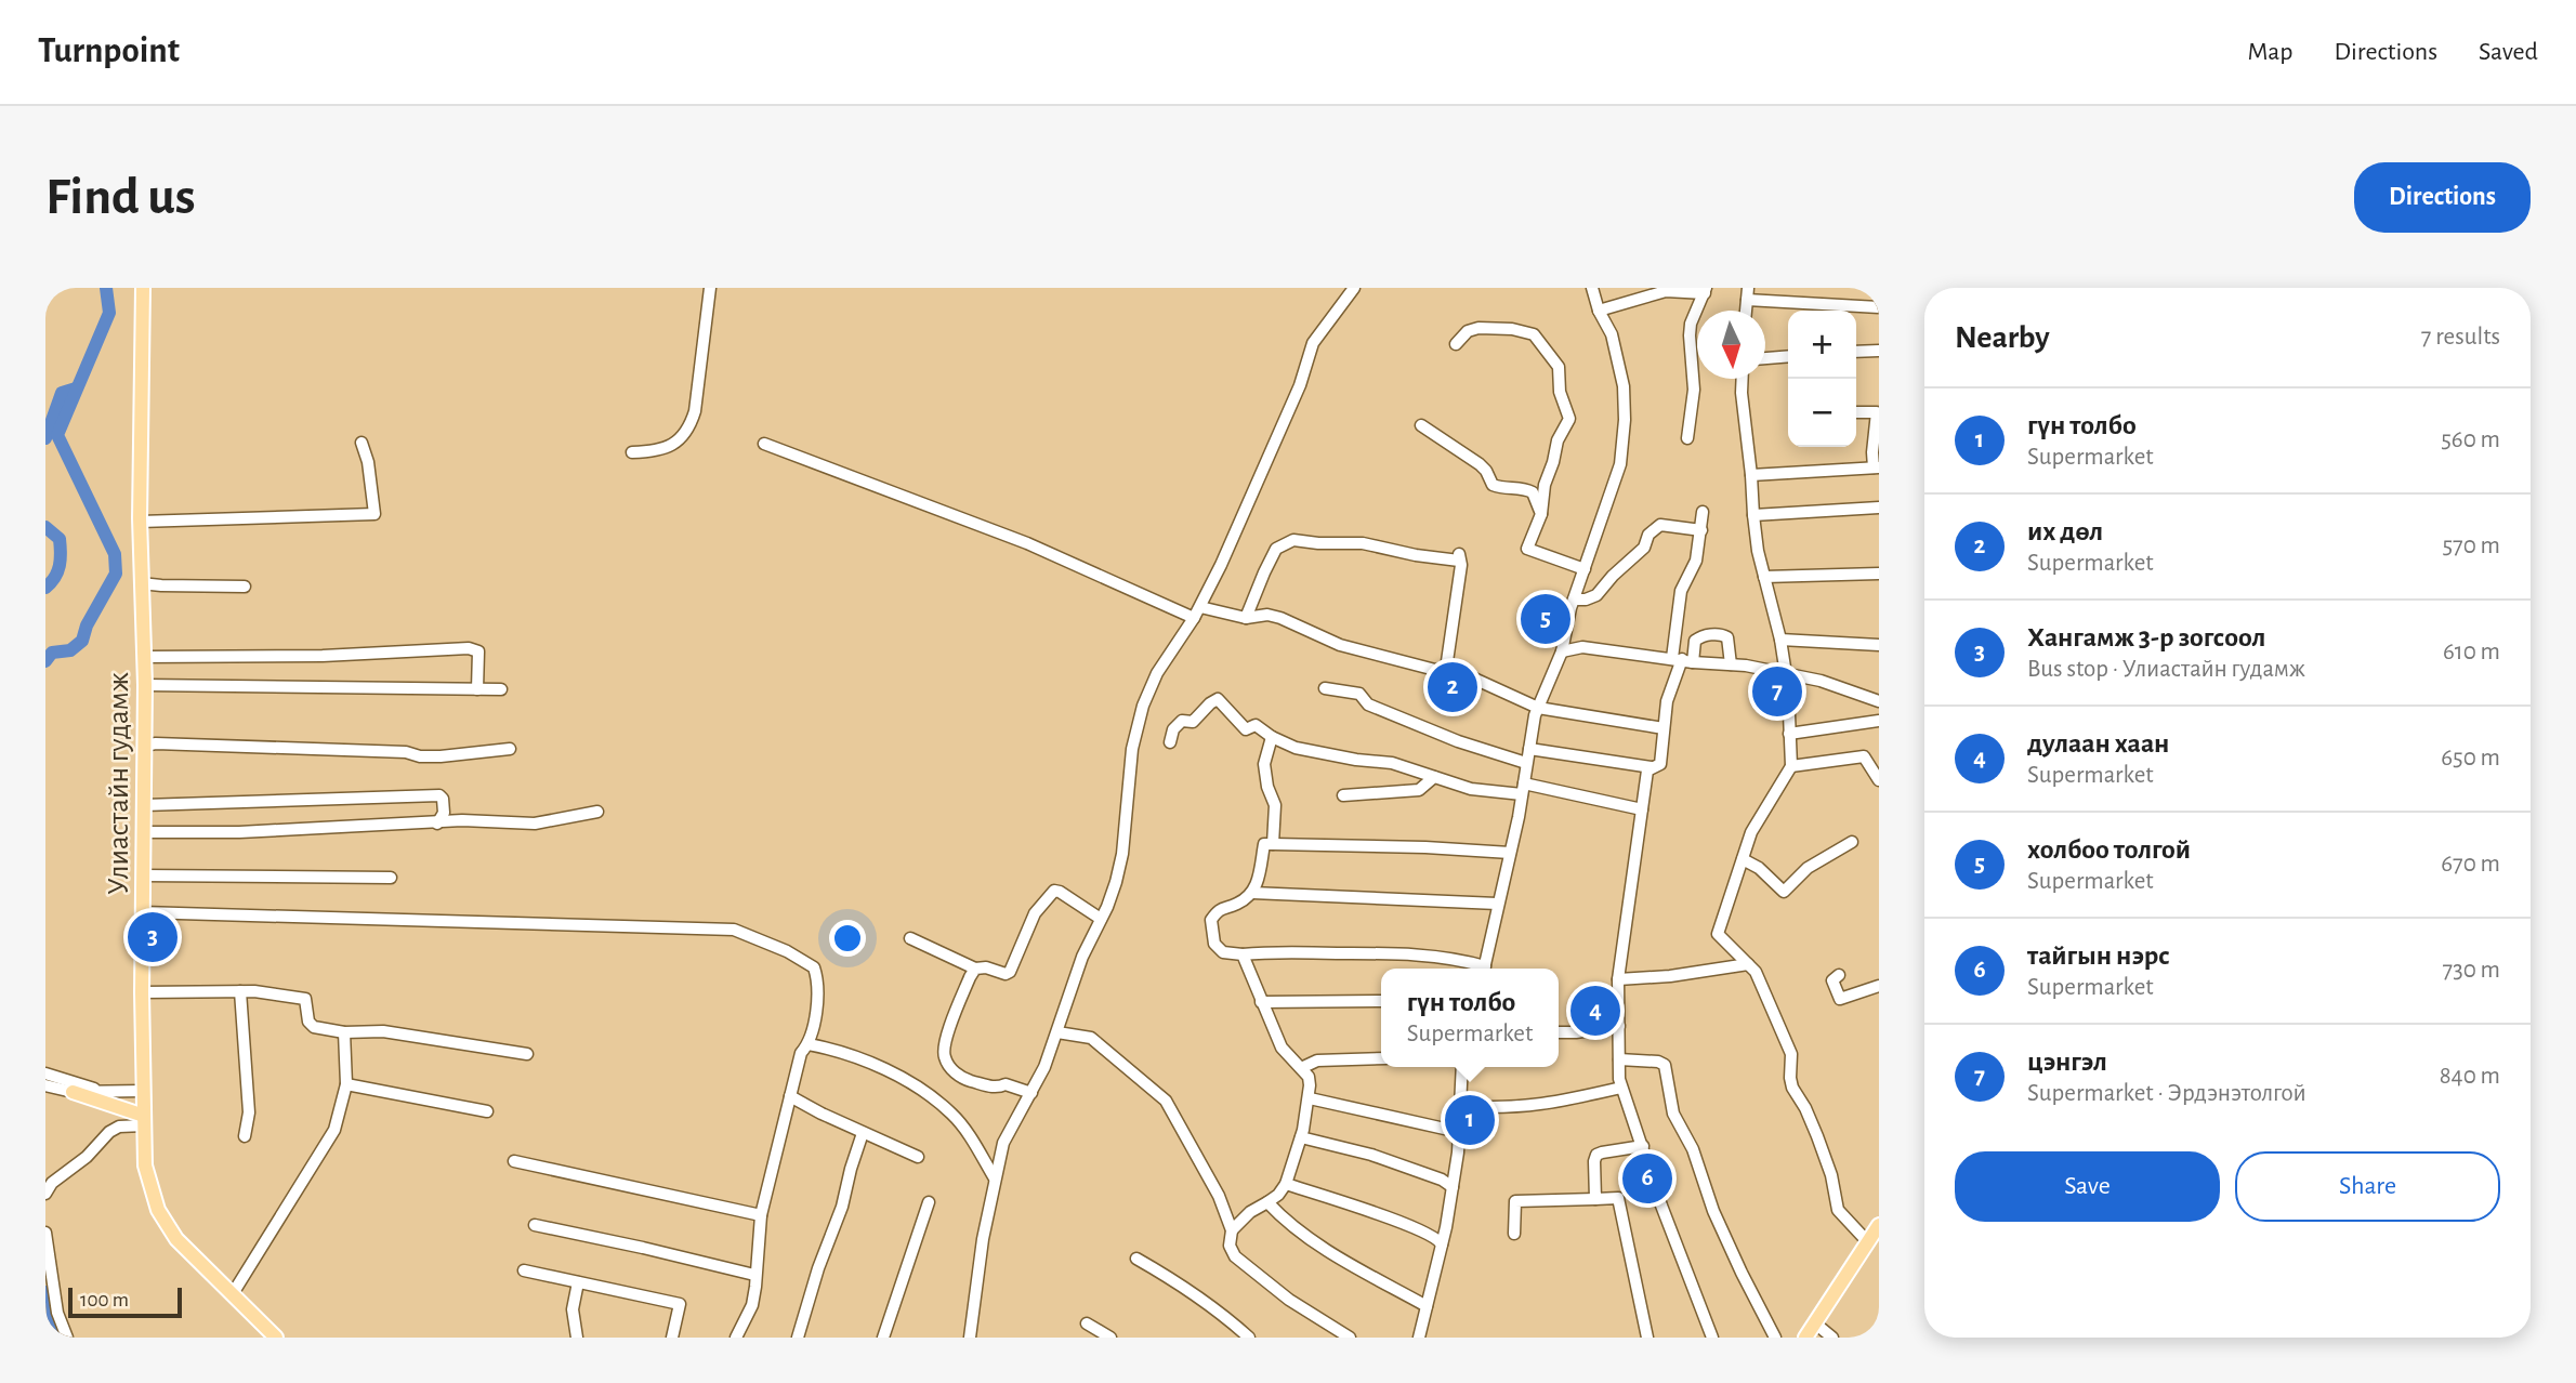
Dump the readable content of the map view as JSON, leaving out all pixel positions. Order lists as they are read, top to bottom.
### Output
{
  "streets": {
    "main road": ["Улиастайн гудамж"]
  },
  "scale_bar": "100 m",
  "north": "bottom",
  "page": {
    "header": "Turnpoint",
    "nav": ["Map", "Directions", "Saved"],
    "buttons": [
      "Directions",
      ["Save", "Share"]
    ],
    "title": "Find us",
    "heading": ["Nearby", "7 results"],
    "map_buttons": ["+", "−"],
    "list": [
      {
        "mark": "1",
        "name": "гүн толбо",
        "note": "Supermarket",
        "value": "560 m"
      },
      {
        "mark": "2",
        "name": "их дөл",
        "note": "Supermarket",
        "value": "570 m"
      },
      {
        "mark": "3",
        "name": "Хангамж 3-р зогсоол",
        "note": "Bus stop · Улиастайн гудамж",
        "value": "610 m"
      },
      {
        "mark": "4",
        "name": "дулаан хаан",
        "note": "Supermarket",
        "value": "650 m"
      },
      {
        "mark": "5",
        "name": "холбоо толгой",
        "note": "Supermarket",
        "value": "670 m"
      },
      {
        "mark": "6",
        "name": "тайгын нэрс",
        "note": "Supermarket",
        "value": "730 m"
      },
      {
        "mark": "7",
        "name": "цэнгэл",
        "note": "Supermarket · Эрдэнэтолгой",
        "value": "840 m"
      }
    ],
    "pins": [
      "5",
      "2",
      "7",
      "3",
      "4",
      "1",
      "6"
    ],
    "popup": ["гүн толбо", "Supermarket"],
    "scale": "100 m"
  }
}
